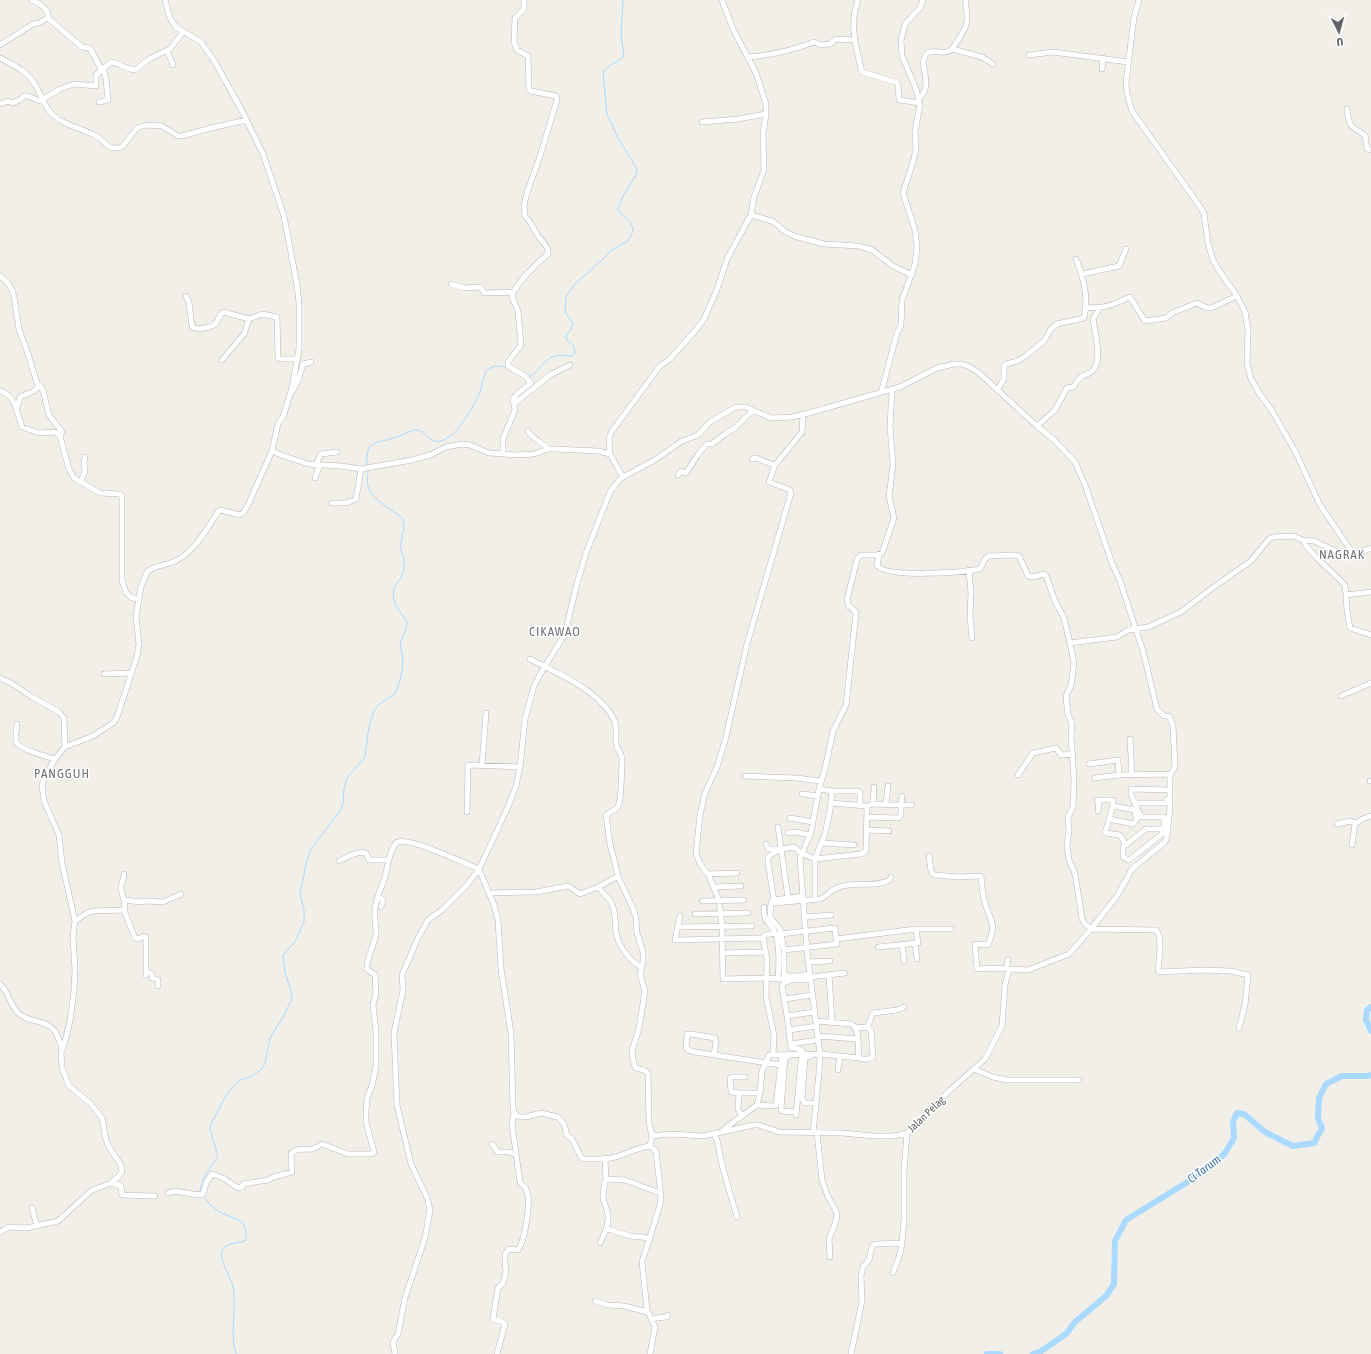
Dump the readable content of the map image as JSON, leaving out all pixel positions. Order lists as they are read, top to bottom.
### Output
{
  "streets": {
    "street": ["Jalan Pelag"]
  },
  "districts": ["NAGRAK", "CIKAWAO", "PANGGUH"],
  "water": ["Ci Tarum"],
  "north": "bottom"
}
